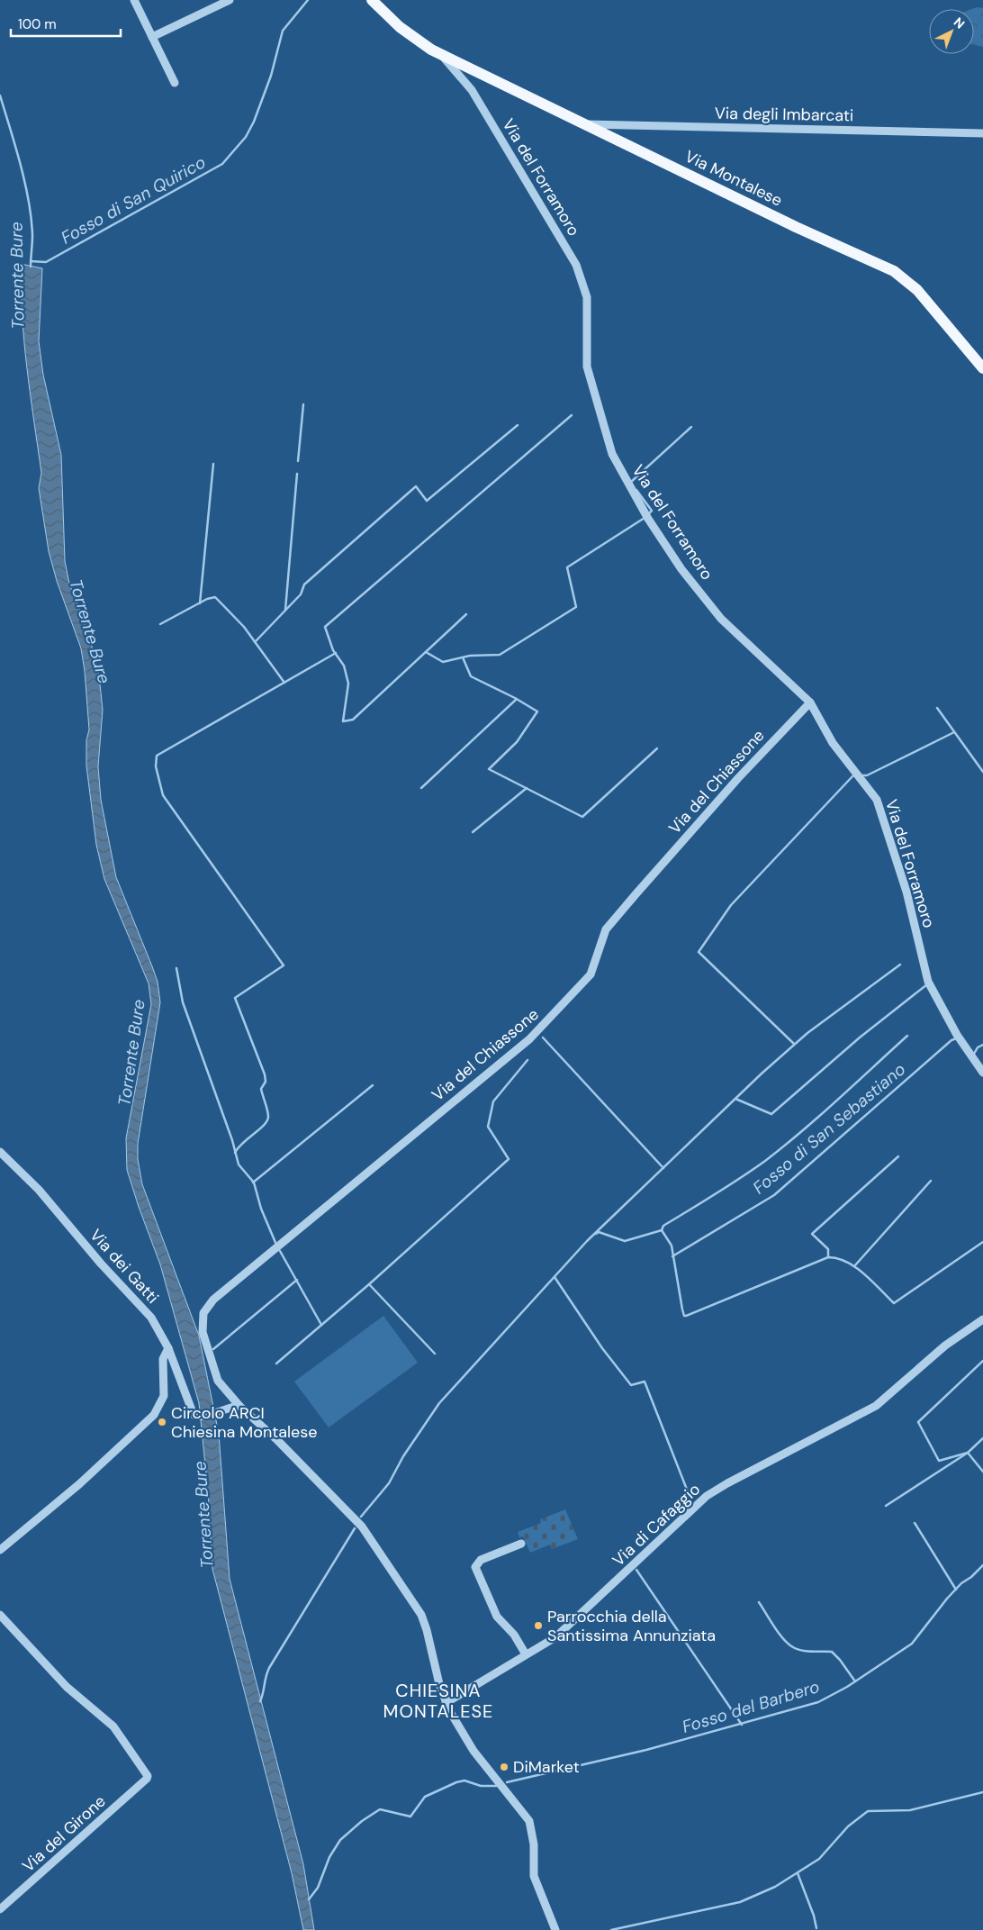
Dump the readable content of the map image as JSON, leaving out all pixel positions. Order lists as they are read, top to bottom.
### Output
{
  "streets": {
    "main road": ["Via Montalese"],
    "street": [
      "Via degli Imbarcati",
      "Via del Forramoro",
      "Via del Chiassone",
      "Via dei Gatti",
      "Via di Cafaggio",
      "Via del Girone"
    ]
  },
  "crossings": [
    ["Via degli Imbarcati", "Via Montalese"],
    ["Via del Forramoro", "Via Montalese"],
    ["Via del Forramoro", "Via del Chiassone"],
    ["Via del Chiassone", "Via dei Gatti"],
    ["Via del Chiassone", "Via di Cafaggio"]
  ],
  "districts": ["CHIESINA MONTALESE"],
  "water": [
    "Fosso di San Quirico",
    "Torrente Bure",
    "Fosso di San Sebastiano",
    "Fosso del Barbero"
  ],
  "places": ["Circolo ARCI Chiesina Montalese", "Parrocchia della Santissima Annunziata", "DiMarket"],
  "scale_bar": "100 m",
  "north": "top right"
}
